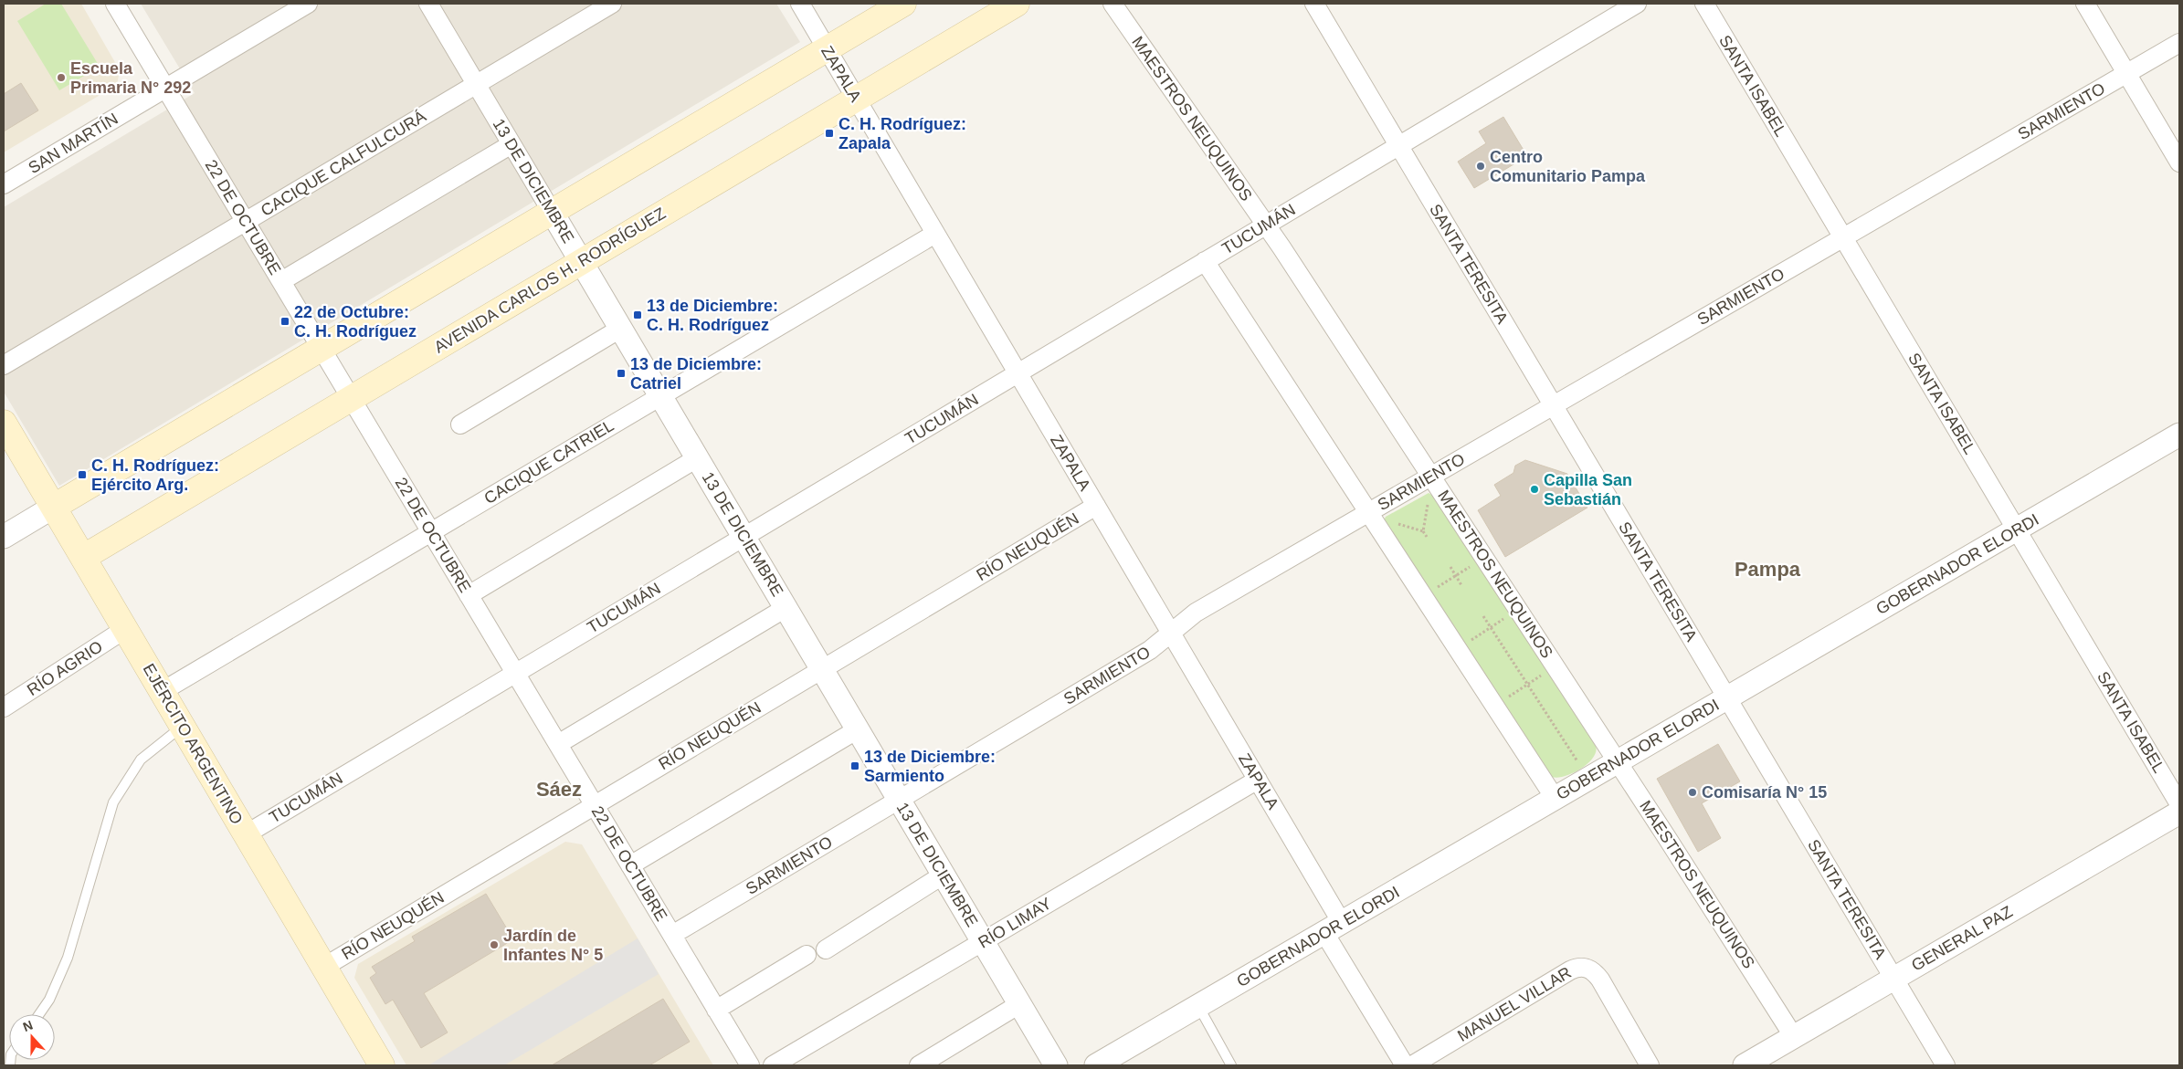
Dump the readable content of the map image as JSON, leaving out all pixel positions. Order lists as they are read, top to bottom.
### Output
{
  "streets": {
    "main road": ["AVENIDA CARLOS H. RODRÍGUEZ", "EJÉRCITO ARGENTINO"],
    "street": [
      "ZAPALA",
      "SANTA ISABEL",
      "SARMIENTO",
      "MAESTROS NEUQUINOS",
      "SAN MARTÍN",
      "CACIQUE CALFULCURÁ",
      "13 DE DICIEMBRE",
      "22 DE OCTUBRE",
      "TUCUMÁN",
      "SANTA TERESITA",
      "CACIQUE CATRIEL",
      "RÍO NEUQUÉN",
      "GOBERNADOR ELORDI",
      "RÍO AGRIO",
      "RÍO LIMAY",
      "GENERAL PAZ",
      "MANUEL VILLAR"
    ]
  },
  "crossings": [
    ["ZAPALA", "SARMIENTO"],
    ["ZAPALA", "TUCUMÁN"],
    ["ZAPALA", "AVENIDA CARLOS H. RODRÍGUEZ"],
    ["ZAPALA", "CACIQUE CATRIEL"],
    ["ZAPALA", "RÍO NEUQUÉN"],
    ["ZAPALA", "GOBERNADOR ELORDI"],
    ["ZAPALA", "RÍO LIMAY"],
    ["SANTA ISABEL", "SARMIENTO"],
    ["SANTA ISABEL", "GOBERNADOR ELORDI"],
    ["SARMIENTO", "MAESTROS NEUQUINOS"],
    ["SARMIENTO", "13 DE DICIEMBRE"],
    ["SARMIENTO", "22 DE OCTUBRE"],
    ["SARMIENTO", "SANTA TERESITA"],
    ["MAESTROS NEUQUINOS", "TUCUMÁN"],
    ["MAESTROS NEUQUINOS", "GOBERNADOR ELORDI"],
    ["MAESTROS NEUQUINOS", "GENERAL PAZ"],
    ["SAN MARTÍN", "22 DE OCTUBRE"],
    ["CACIQUE CALFULCURÁ", "13 DE DICIEMBRE"],
    ["CACIQUE CALFULCURÁ", "22 DE OCTUBRE"],
    ["13 DE DICIEMBRE", "TUCUMÁN"],
    ["13 DE DICIEMBRE", "AVENIDA CARLOS H. RODRÍGUEZ"],
    ["13 DE DICIEMBRE", "CACIQUE CATRIEL"],
    ["13 DE DICIEMBRE", "RÍO NEUQUÉN"],
    ["13 DE DICIEMBRE", "RÍO LIMAY"],
    ["22 DE OCTUBRE", "TUCUMÁN"],
    ["22 DE OCTUBRE", "AVENIDA CARLOS H. RODRÍGUEZ"],
    ["22 DE OCTUBRE", "CACIQUE CATRIEL"],
    ["22 DE OCTUBRE", "RÍO NEUQUÉN"],
    ["TUCUMÁN", "SANTA TERESITA"],
    ["TUCUMÁN", "EJÉRCITO ARGENTINO"],
    ["SANTA TERESITA", "GOBERNADOR ELORDI"],
    ["SANTA TERESITA", "GENERAL PAZ"],
    ["AVENIDA CARLOS H. RODRÍGUEZ", "EJÉRCITO ARGENTINO"],
    ["CACIQUE CATRIEL", "EJÉRCITO ARGENTINO"],
    ["RÍO NEUQUÉN", "EJÉRCITO ARGENTINO"],
    ["RÍO AGRIO", "EJÉRCITO ARGENTINO"]
  ],
  "districts": ["Pampa", "Sáez"],
  "places": {
    "other": [
      "Escuela Primaria N° 292",
      "Centro Comunitario Pampa",
      "Capilla San Sebastián",
      "Comisaría N° 15",
      "Jardín de Infantes N° 5"
    ],
    "transit": [
      "C. H. Rodríguez: Zapala",
      "13 de Diciembre: C. H. Rodríguez",
      "22 de Octubre: C. H. Rodríguez",
      "13 de Diciembre: Catriel",
      "C. H. Rodríguez: Ejército Arg.",
      "13 de Diciembre: Sarmiento"
    ]
  },
  "north": "top"
}
